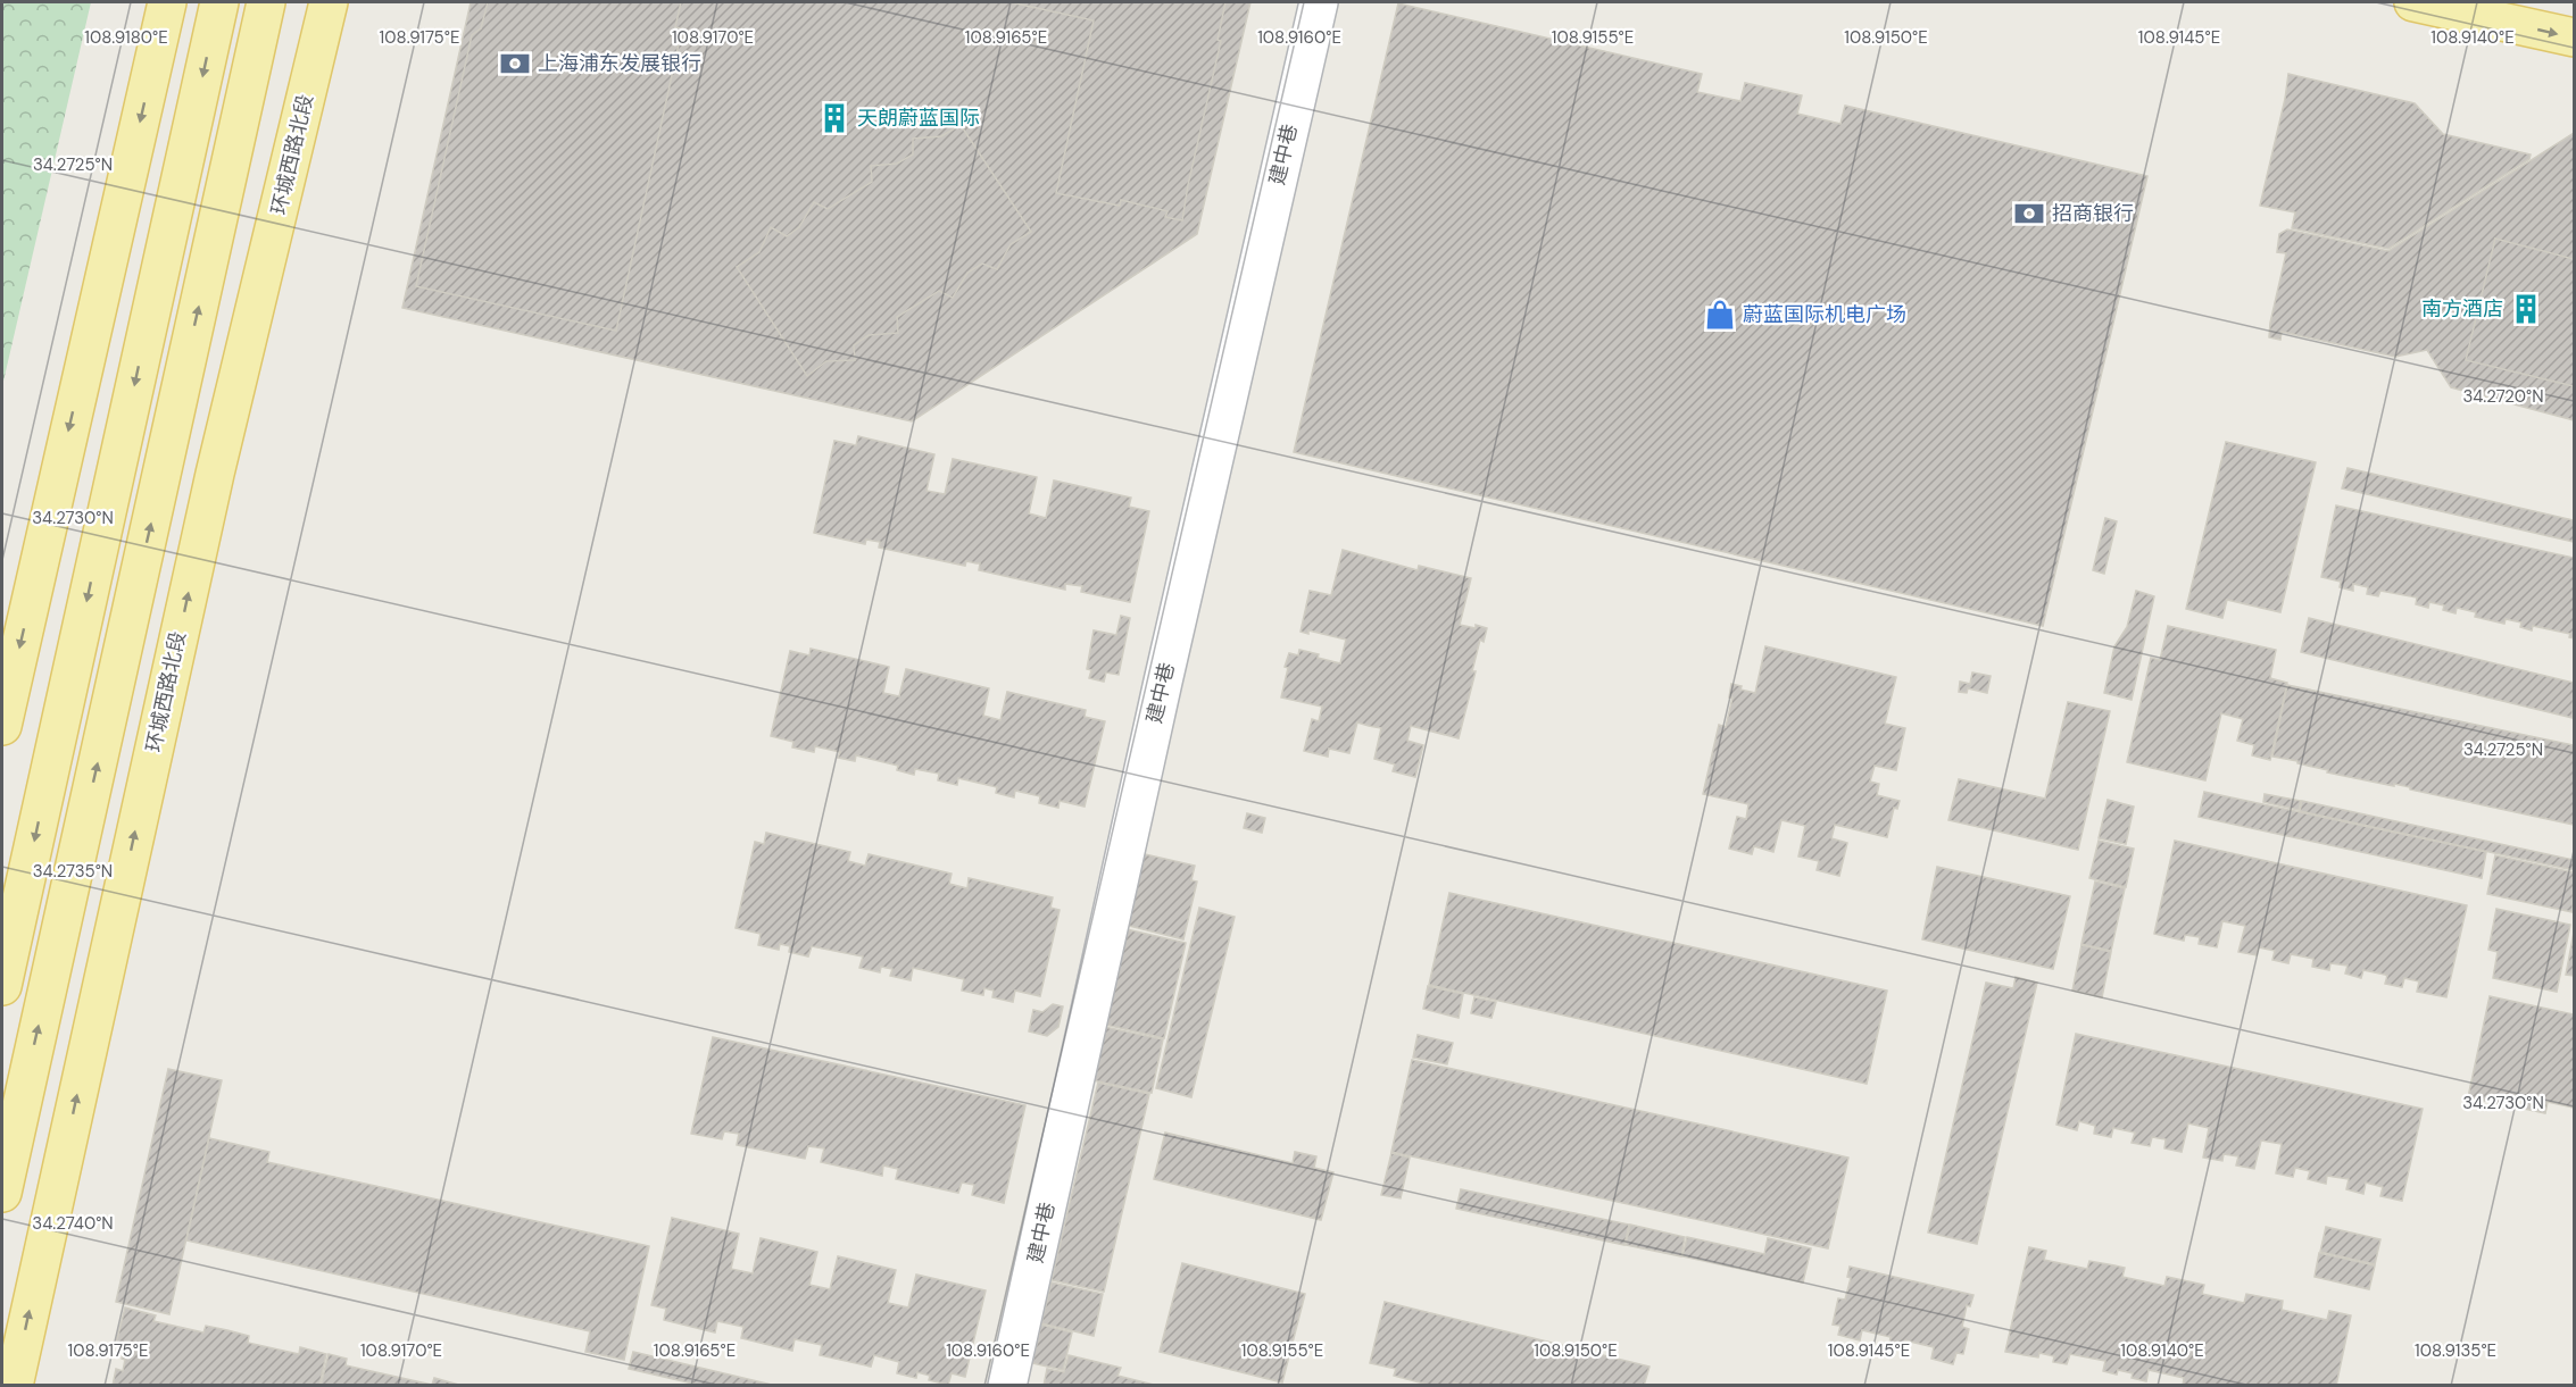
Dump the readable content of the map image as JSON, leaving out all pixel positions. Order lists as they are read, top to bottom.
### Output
{
  "streets": {
    "main road": ["环城西路北段"],
    "street": ["建中巷"]
  },
  "places": {
    "bank": ["上海浦东发展银行", "招商银行"],
    "building": ["天朗蔚蓝国际", "南方酒店"],
    "shop": ["蔚蓝国际机电广场"]
  },
  "coordinates": [
    "108.9180°E",
    "108.9175°E",
    "108.9170°E",
    "108.9165°E",
    "108.9160°E",
    "108.9155°E",
    "108.9150°E",
    "108.9145°E",
    "108.9140°E",
    "34.2725°N",
    "34.2720°N",
    "34.2730°N",
    "34.2735°N",
    "34.2740°N",
    "108.9135°E"
  ]
}
